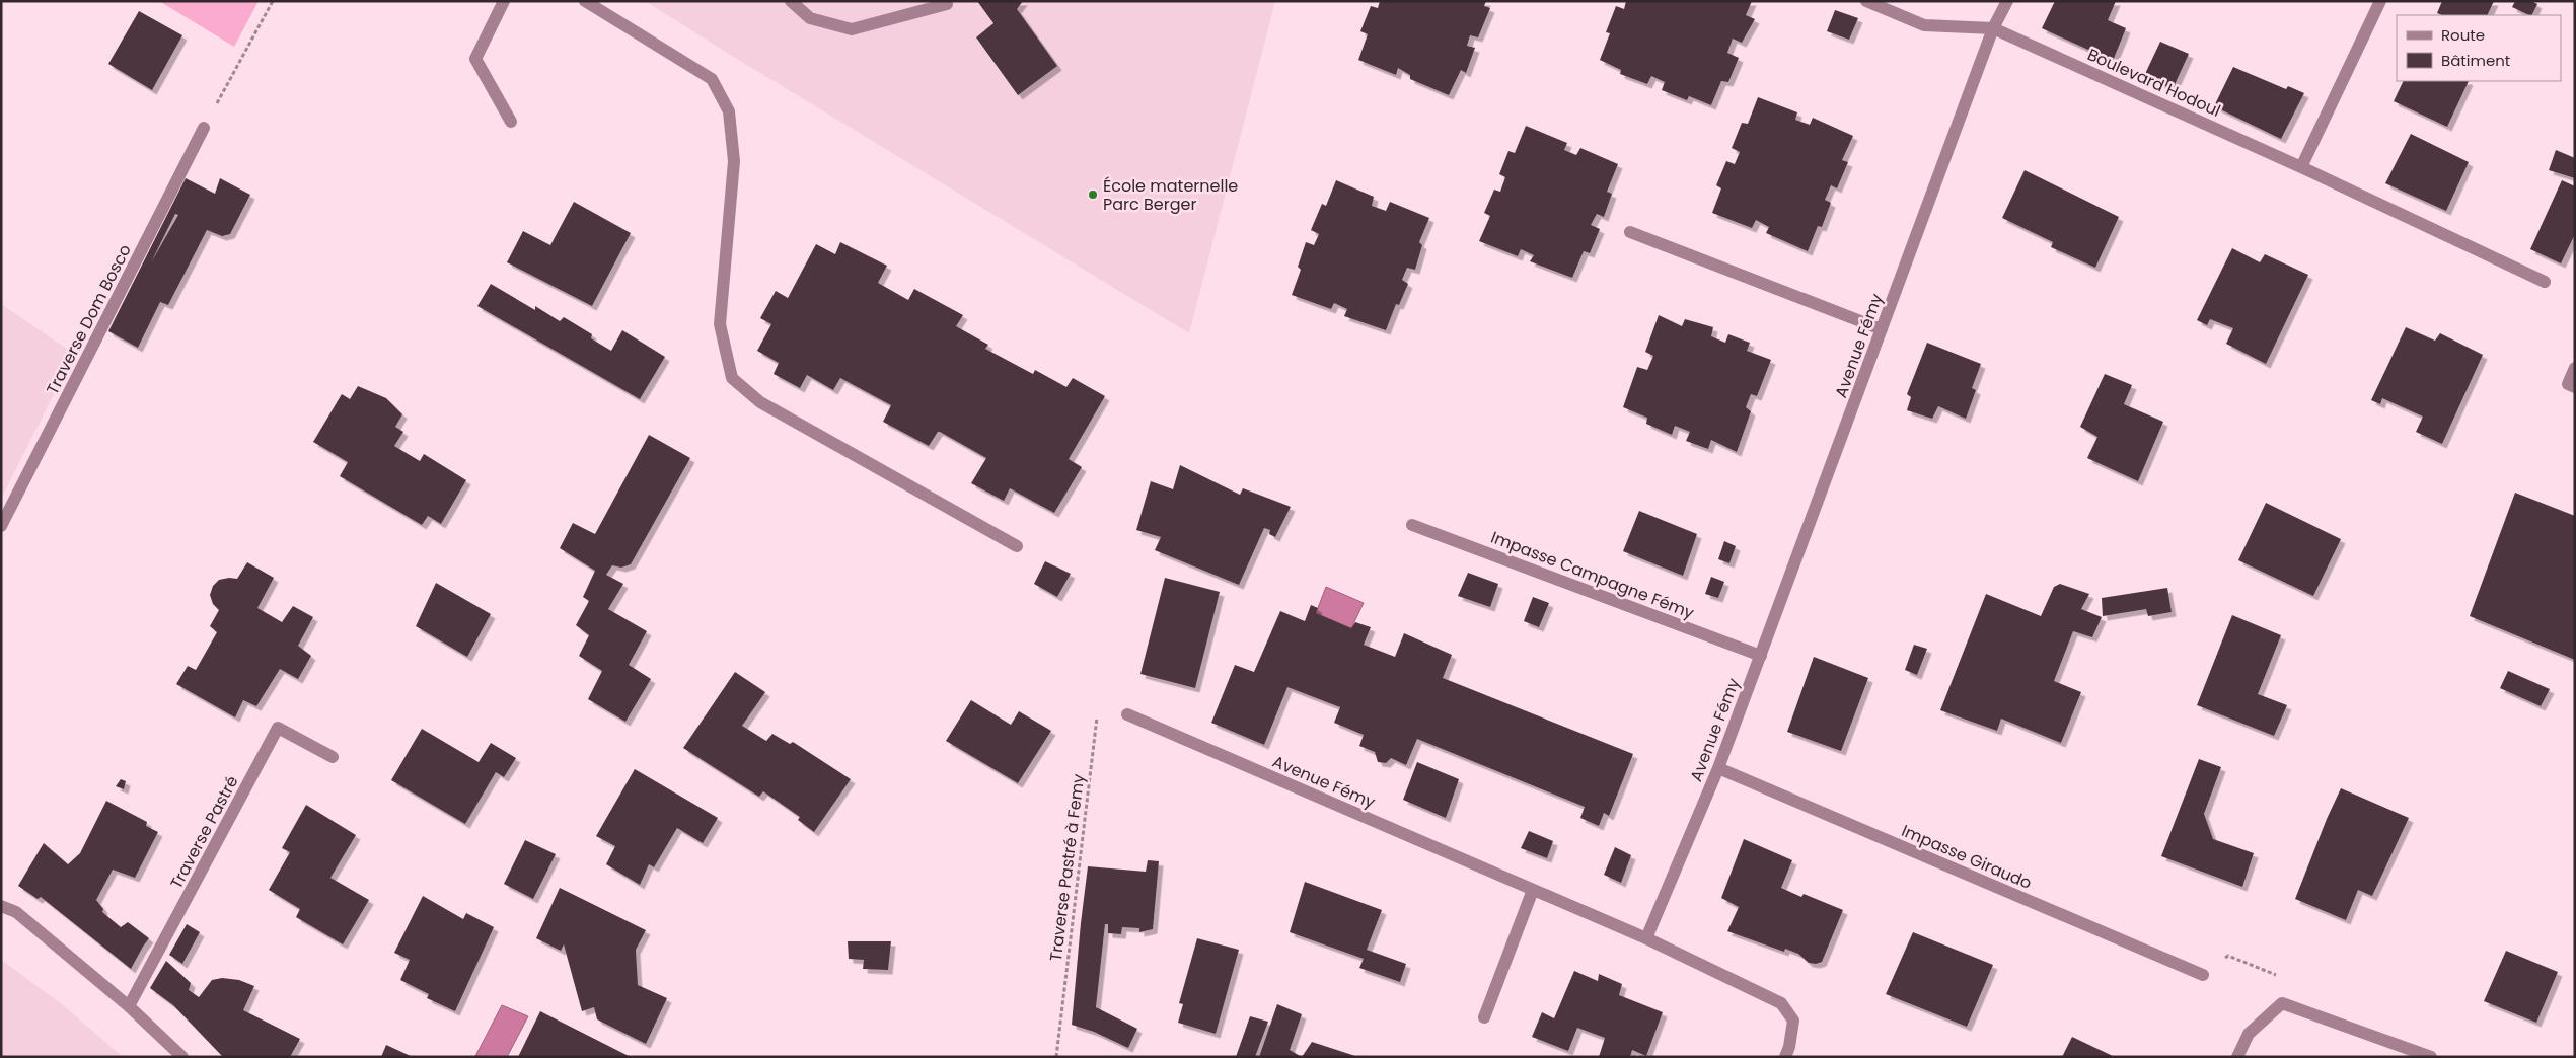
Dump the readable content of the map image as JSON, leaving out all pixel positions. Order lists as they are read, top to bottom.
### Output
{
  "streets": {
    "street": [
      "Boulevard Hodoul",
      "Traverse Dom Bosco",
      "Avenue Fémy",
      "Impasse Campagne Fémy",
      "Traverse Pastré",
      "Impasse Giraudo"
    ],
    "path": ["Traverse Pastré à Femy"]
  },
  "crossings": [
    ["Boulevard Hodoul", "Avenue Fémy"],
    ["Avenue Fémy", "Impasse Campagne Fémy"],
    ["Avenue Fémy", "Impasse Giraudo"],
    ["Avenue Fémy", "Traverse Pastré à Femy"]
  ],
  "places": ["École maternelle Parc Berger"],
  "legend": ["Route", "Bâtiment"]
}
